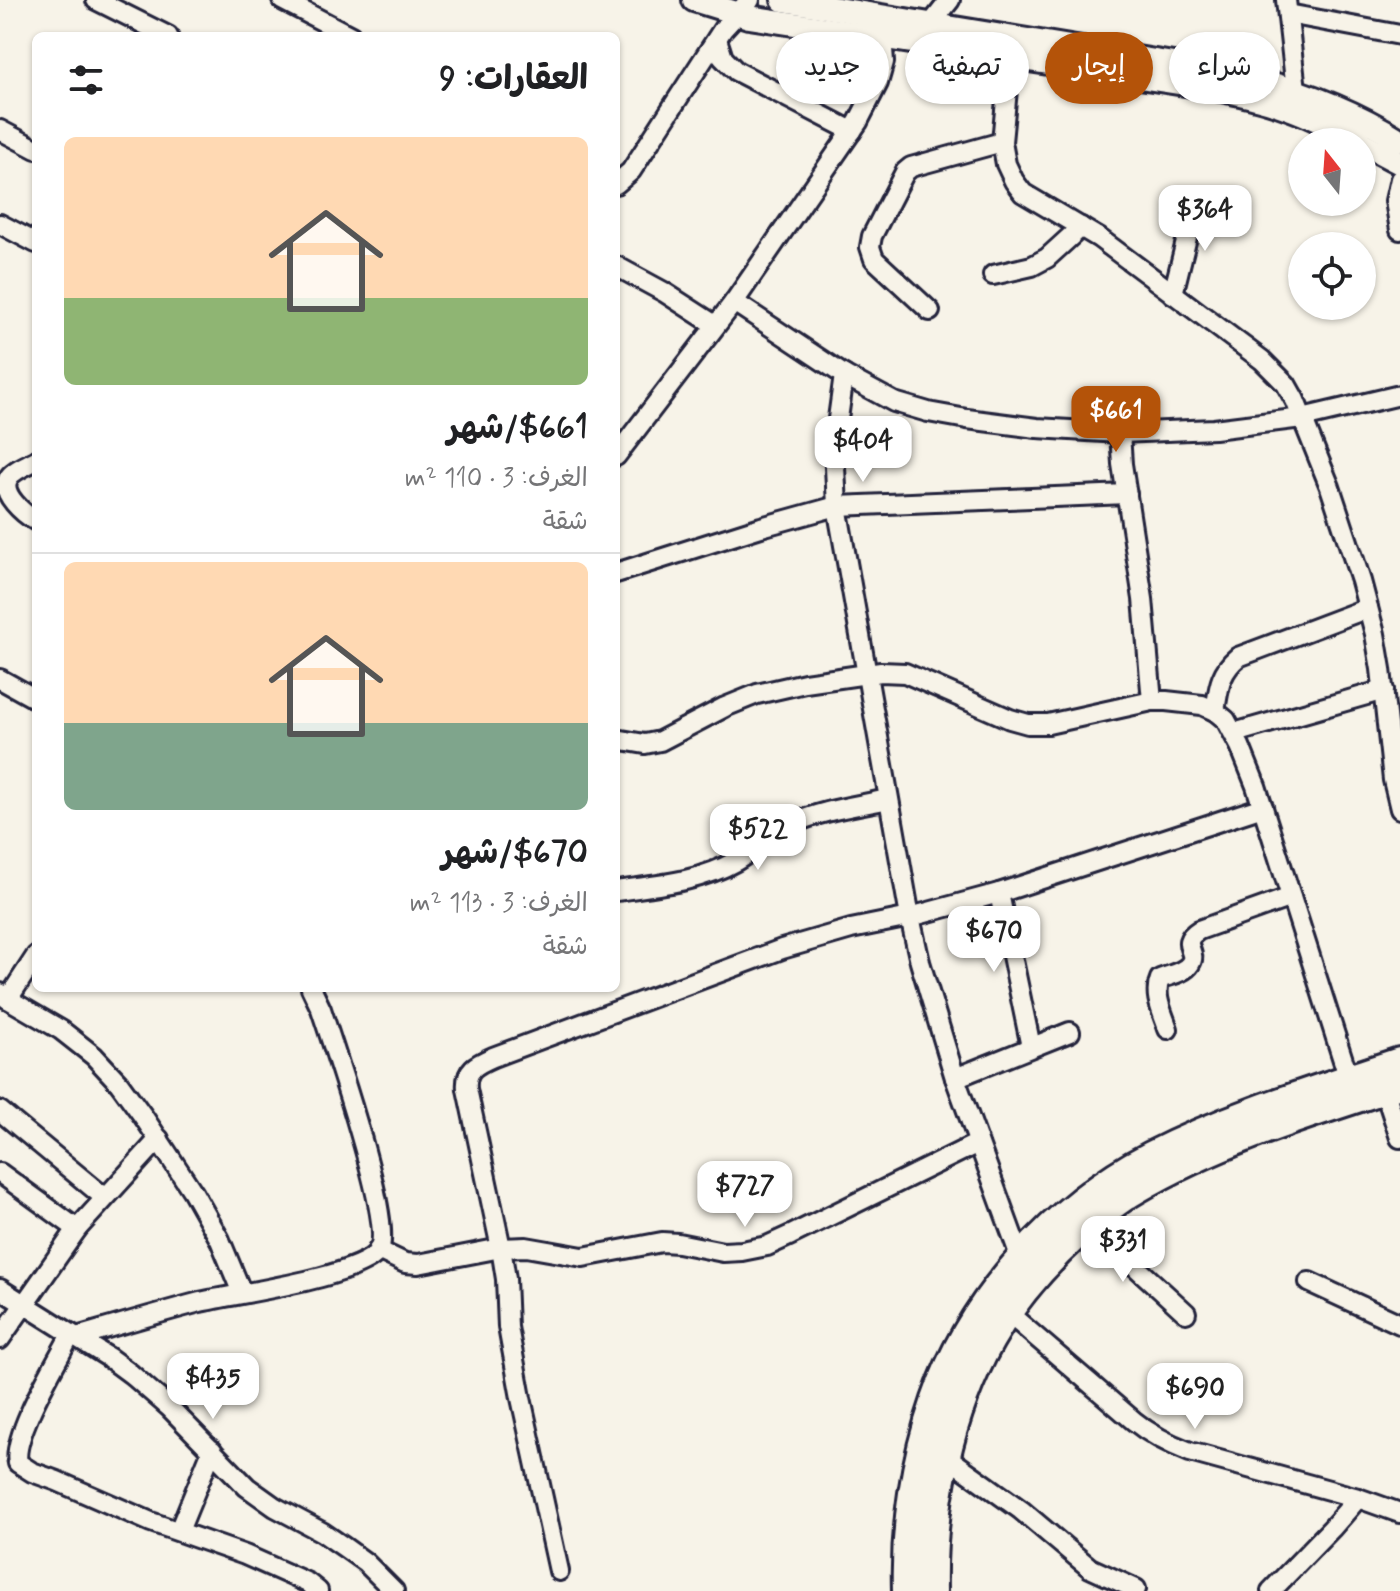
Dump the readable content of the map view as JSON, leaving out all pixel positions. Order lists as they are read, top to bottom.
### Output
{
  "north": "top",
  "page": {
    "chip": [
      "شراء",
      "إيجار",
      "تصفية",
      "جديد"
    ],
    "heading": "العقارات: 9",
    "list": [
      {
        "name": "$661/شهر",
        "note": "الغرف: 3 · 110 m² · شقة"
      },
      {
        "name": "$670/شهر",
        "note": "الغرف: 3 · 113 m² · شقة"
      }
    ],
    "price": [
      "$364",
      "$661",
      "$404",
      "$522",
      "$670",
      "$727",
      "$331",
      "$435",
      "$690"
    ]
  }
}
